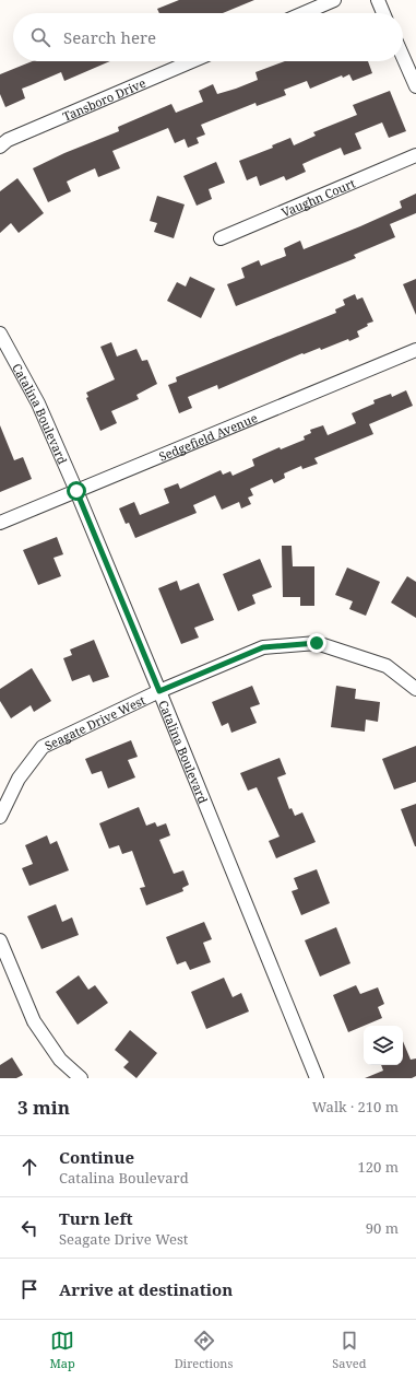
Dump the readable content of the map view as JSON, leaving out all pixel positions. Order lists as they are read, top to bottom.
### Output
{
  "streets": {
    "street": [
      "Tansboro Drive",
      "Vaughn Court",
      "Catalina Boulevard",
      "Sedgefield Avenue",
      "Seagate Drive West"
    ]
  },
  "crossings": [
    ["Catalina Boulevard", "Sedgefield Avenue"],
    ["Catalina Boulevard", "Seagate Drive West"]
  ],
  "page": {
    "search": "Search here",
    "heading": ["3 min", "Walk · 210 m"],
    "list": [
      ["Continue", "Catalina Boulevard", "120 m"],
      ["Turn left", "Seagate Drive West", "90 m"],
      "Arrive at destination"
    ],
    "nav": ["Map", "Directions", "Saved"]
  }
}
